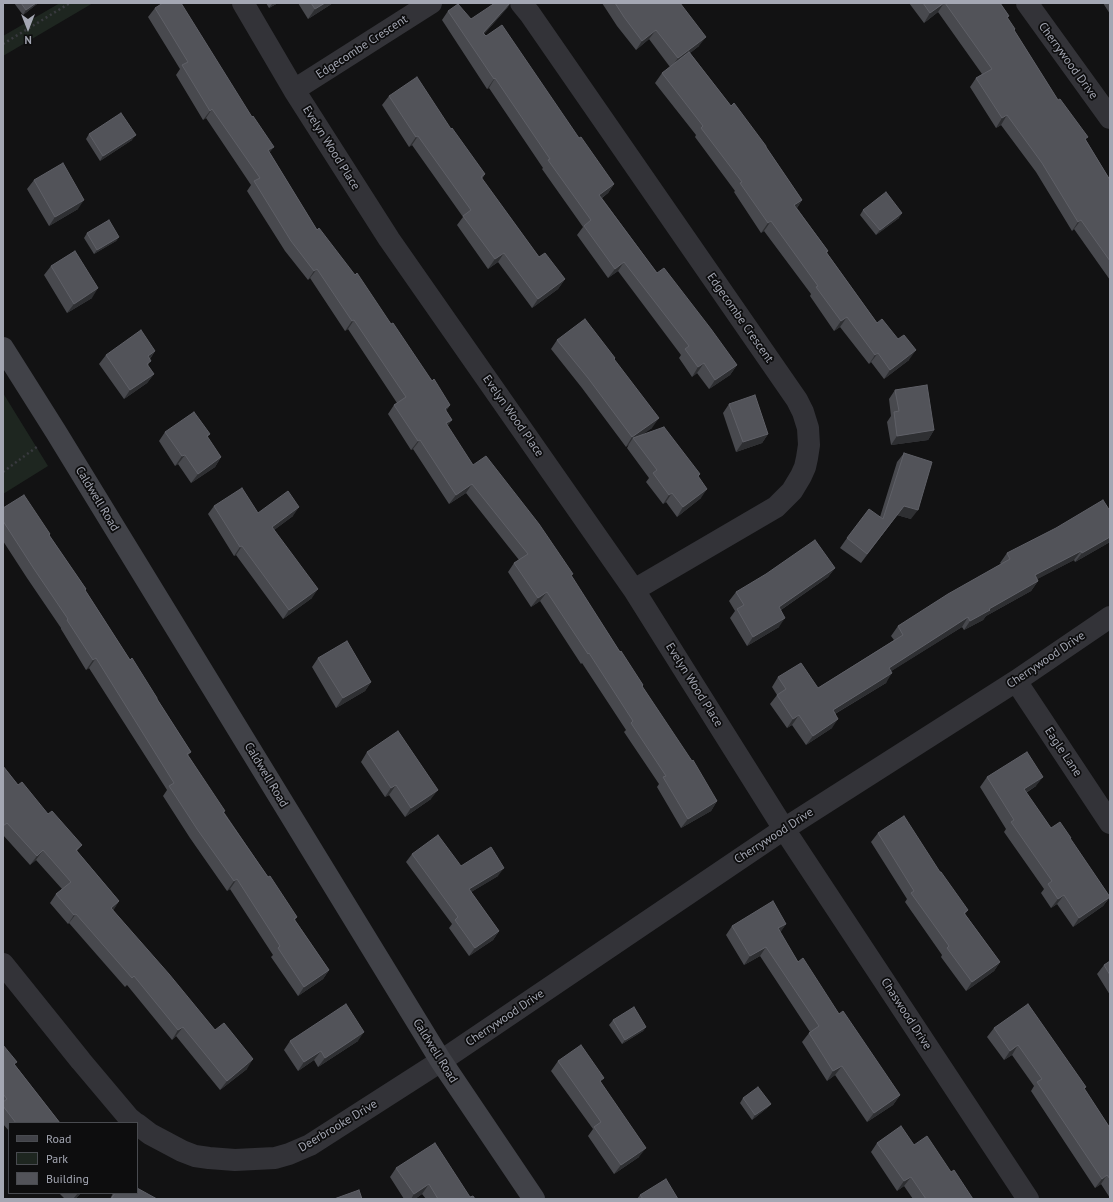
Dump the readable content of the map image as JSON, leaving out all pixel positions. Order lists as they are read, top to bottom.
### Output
{
  "streets": {
    "street": [
      "Edgecombe Crescent",
      "Cherrywood Drive",
      "Evelyn Wood Place",
      "Caldwell Road",
      "Eagle Lane",
      "Chaswood Drive",
      "Deerbrooke Drive"
    ]
  },
  "crossings": [
    ["Edgecombe Crescent", "Evelyn Wood Place"],
    ["Cherrywood Drive", "Evelyn Wood Place"],
    ["Cherrywood Drive", "Caldwell Road"],
    ["Cherrywood Drive", "Eagle Lane"],
    ["Cherrywood Drive", "Chaswood Drive"],
    ["Cherrywood Drive", "Deerbrooke Drive"],
    ["Evelyn Wood Place", "Chaswood Drive"],
    ["Caldwell Road", "Deerbrooke Drive"]
  ],
  "legend": ["Road", "Park", "Building"],
  "north": "bottom"
}
